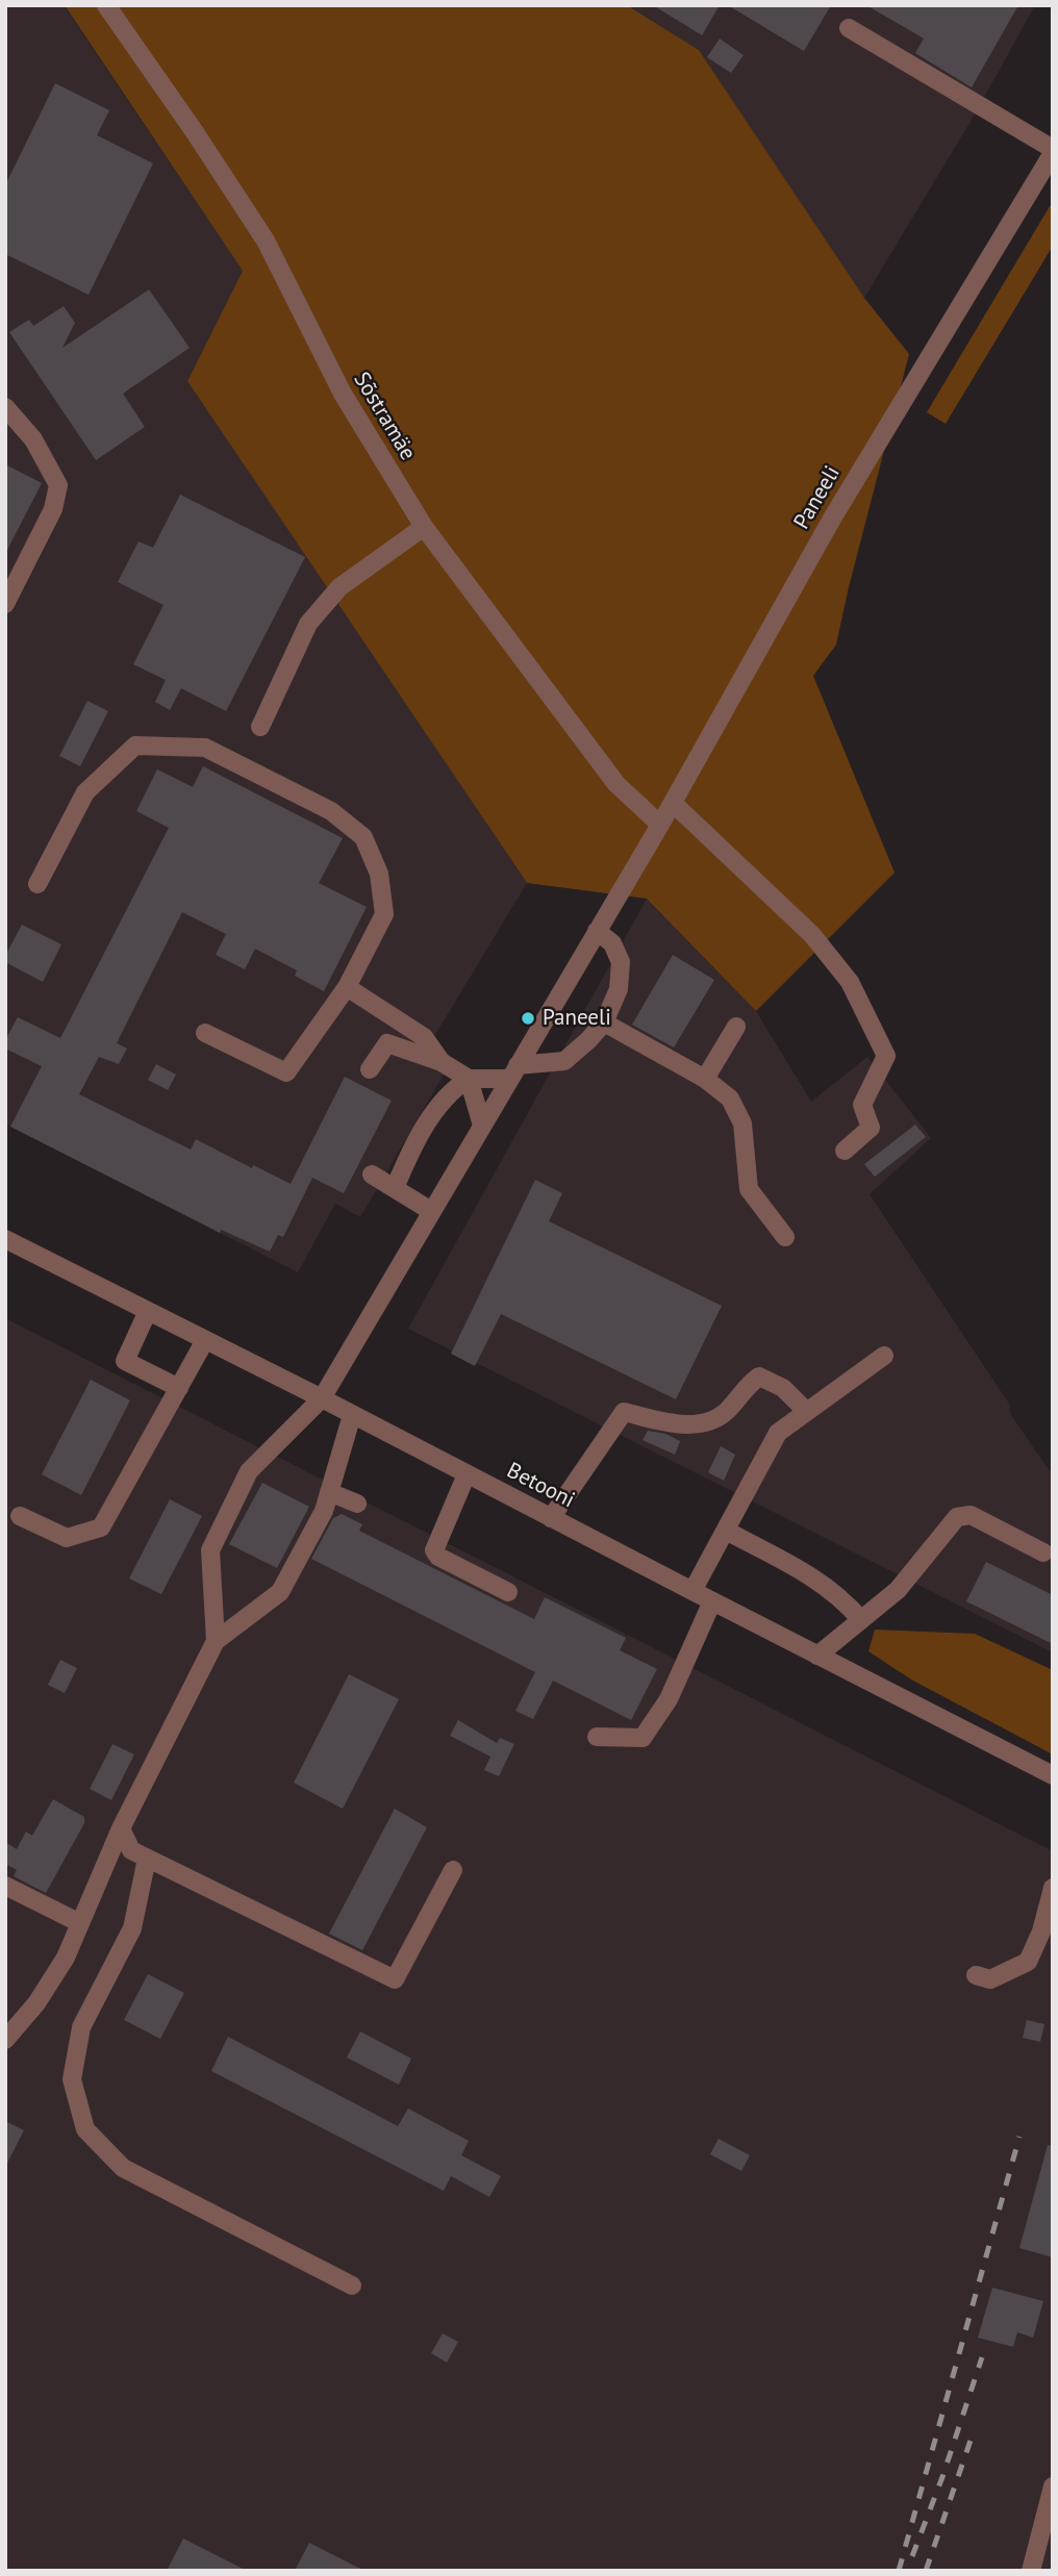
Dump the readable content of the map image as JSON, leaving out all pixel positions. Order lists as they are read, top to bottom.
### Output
{
  "streets": {
    "street": ["Sõstramäe", "Paneeli", "Betooni"]
  },
  "crossings": [
    ["Sõstramäe", "Paneeli"],
    ["Paneeli", "Betooni"]
  ],
  "places": ["Paneeli"]
}
